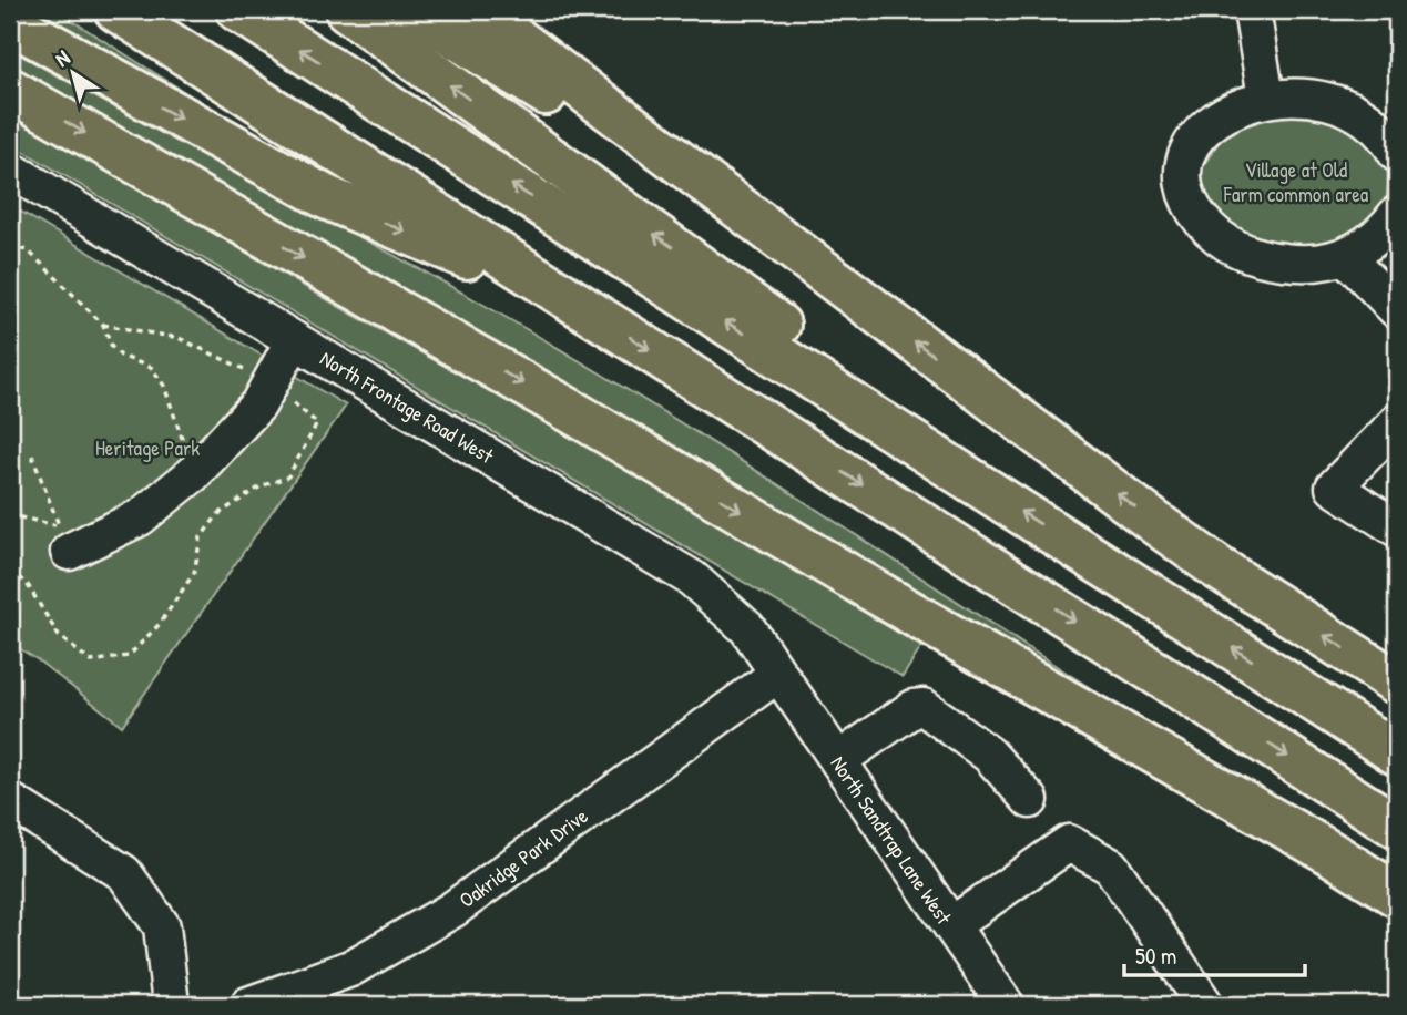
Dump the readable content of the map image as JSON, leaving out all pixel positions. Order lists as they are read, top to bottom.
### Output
{
  "streets": {
    "street": ["North Frontage Road West", "North Sandtrap Lane West", "Oakridge Park Drive"]
  },
  "crossings": [
    ["North Frontage Road West", "North Sandtrap Lane West"],
    ["North Frontage Road West", "Oakridge Park Drive"],
    ["North Sandtrap Lane West", "Oakridge Park Drive"]
  ],
  "parks": ["Village at Old Farm common area", "Heritage Park"],
  "scale_bar": "50 m",
  "north": "top left"
}
